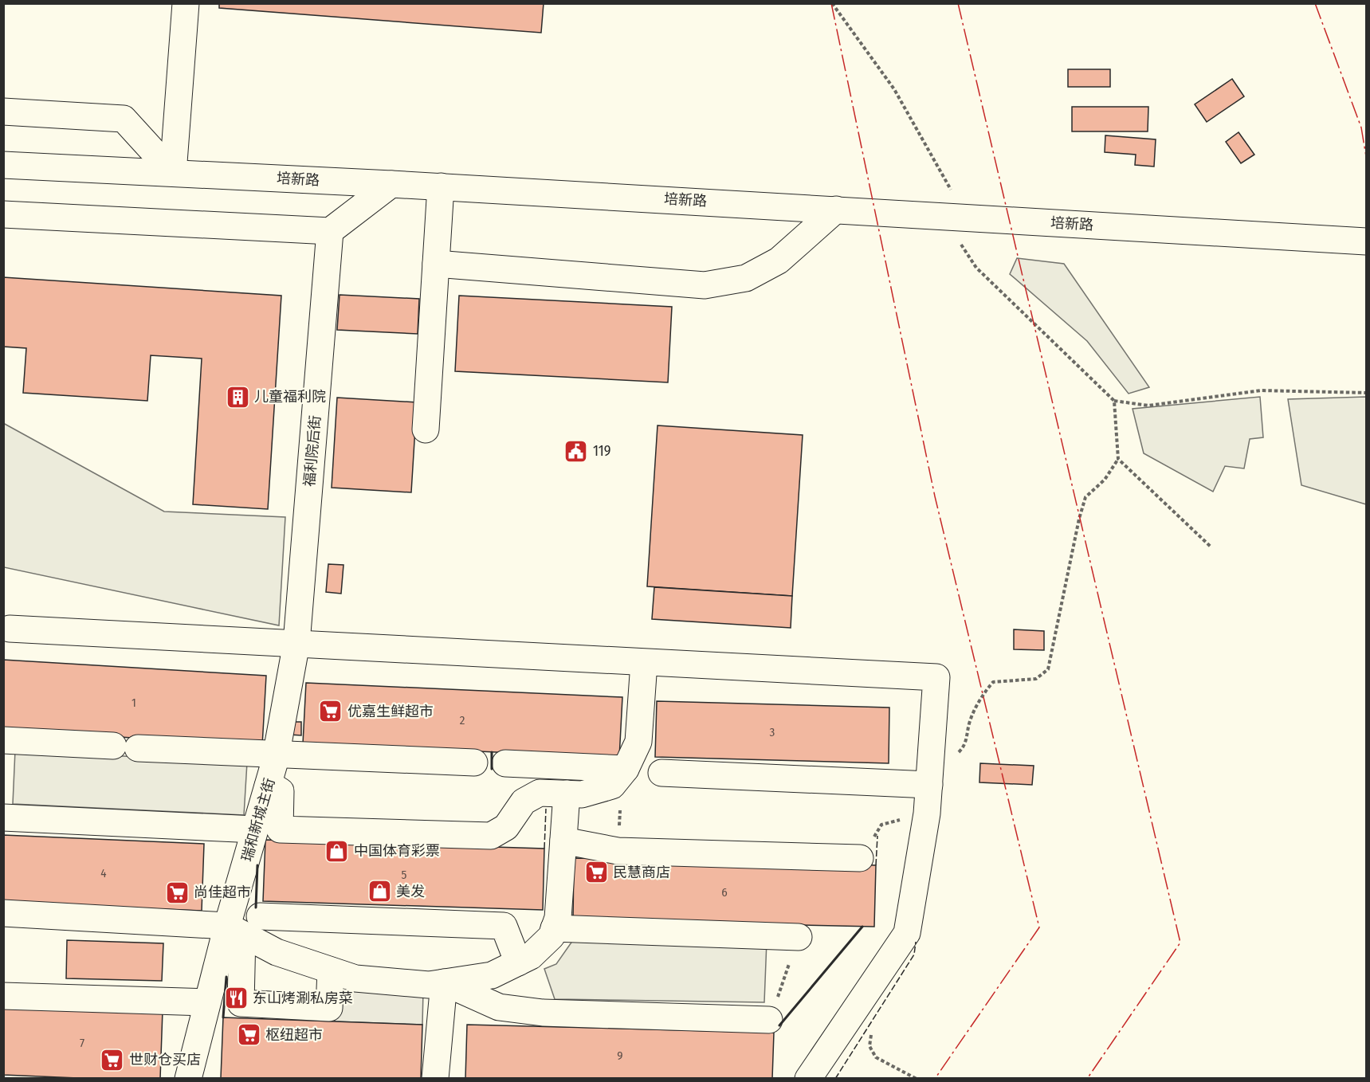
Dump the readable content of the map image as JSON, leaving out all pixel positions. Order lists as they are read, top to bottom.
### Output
{
  "streets": {
    "main road": ["培新路", "福利院后街", "瑞和新城主街"]
  },
  "crossings": [
    ["福利院后街", "瑞和新城主街"]
  ],
  "places": {
    "building": ["儿童福利院"],
    "public building": ["119"],
    "supermarket": [
      "优嘉生鲜超市",
      "民慧商店",
      "尚佳超市",
      "枢纽超市",
      "世财仓买店"
    ],
    "shop": ["中国体育彩票", "美发"],
    "restaurant": ["东山烤涮私房菜"]
  },
  "house_numbers": [
    "1",
    "2",
    "3",
    "4",
    "5",
    "6",
    "7",
    "9"
  ]
}
